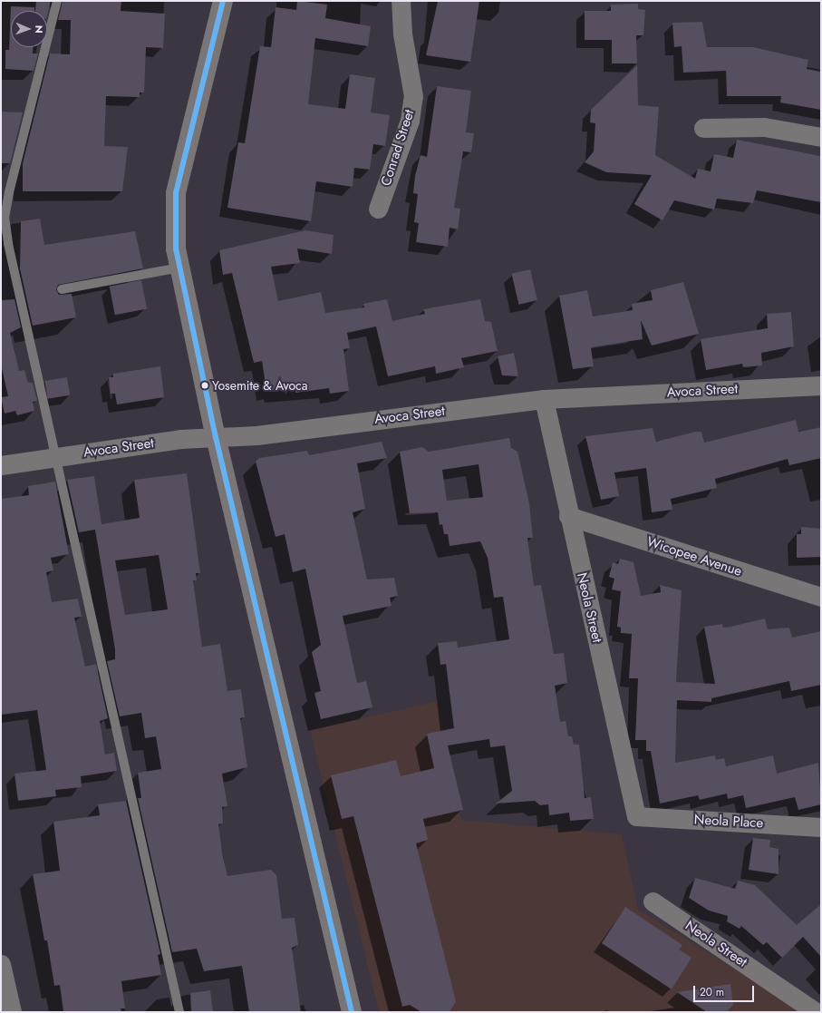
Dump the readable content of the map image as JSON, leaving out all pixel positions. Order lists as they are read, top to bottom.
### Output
{
  "streets": {
    "street": [
      "Conrad Street",
      "Avoca Street",
      "Wicopee Avenue",
      "Neola Street",
      "Neola Place"
    ]
  },
  "crossings": [
    ["Avoca Street", "Neola Street"],
    ["Wicopee Avenue", "Neola Street"],
    ["Neola Street", "Neola Place"]
  ],
  "places": ["Yosemite & Avoca"],
  "scale_bar": "20 m",
  "north": "right"
}
